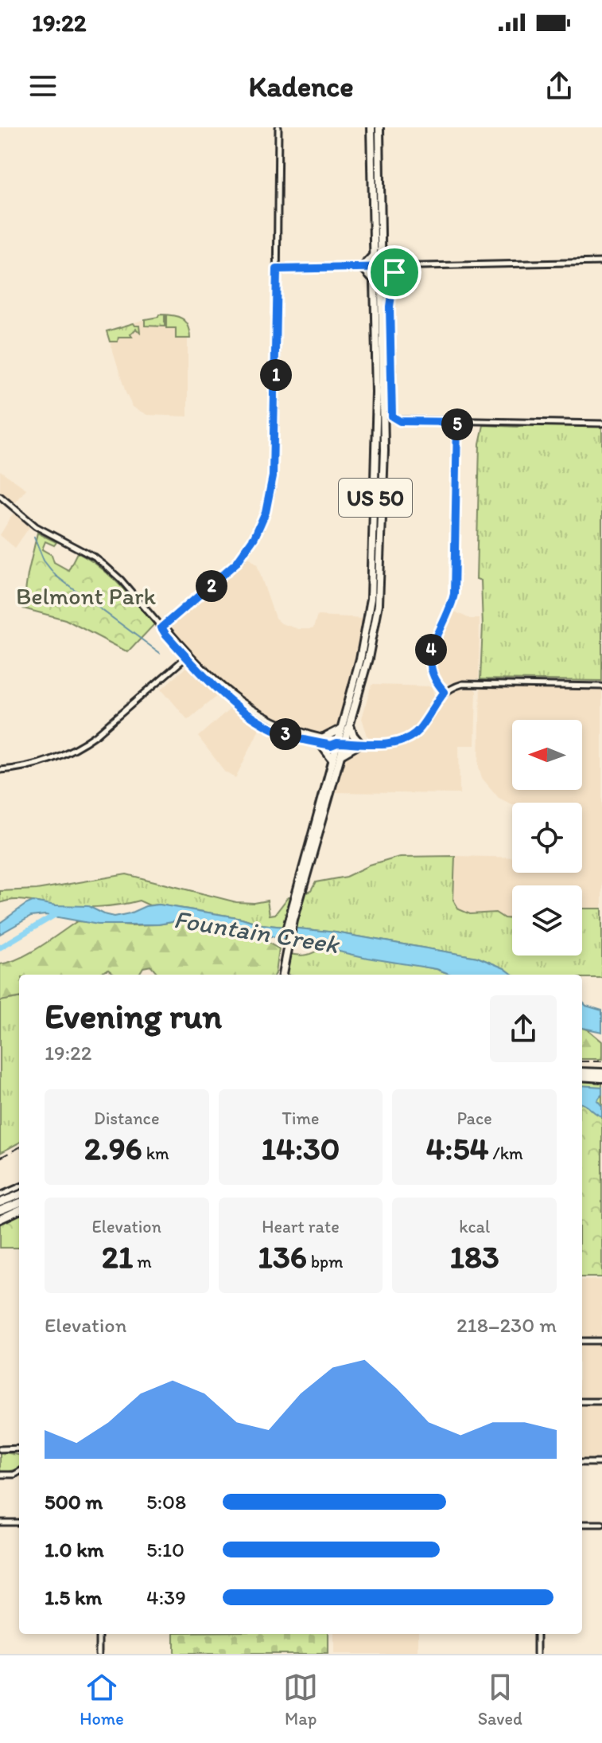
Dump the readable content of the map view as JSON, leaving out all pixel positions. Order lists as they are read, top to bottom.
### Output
{
  "streets": {
    "highway": ["US 50"]
  },
  "water": ["Fountain Creek"],
  "parks": ["Belmont Park"],
  "north": "left",
  "page": {
    "status": "19:22",
    "header": "Kadence",
    "pins": [
      "1",
      "5",
      "2",
      "4",
      "3"
    ],
    "heading": ["Evening run", "19:22"],
    "stats": [
      ["Distance", "2.96 km"],
      ["Time", "14:30"],
      ["Pace", "4:54 /km"],
      ["Elevation", "21 m"],
      ["Heart rate", "136 bpm"],
      ["kcal", "183"]
    ],
    "chart": ["Elevation", "218–230 m"],
    "list": [
      {
        "name": "500 m",
        "note": "5:08"
      },
      {
        "name": "1.0 km",
        "note": "5:10"
      },
      {
        "name": "1.5 km",
        "note": "4:39"
      }
    ],
    "tabs": ["Home", "Map", "Saved"]
  }
}
